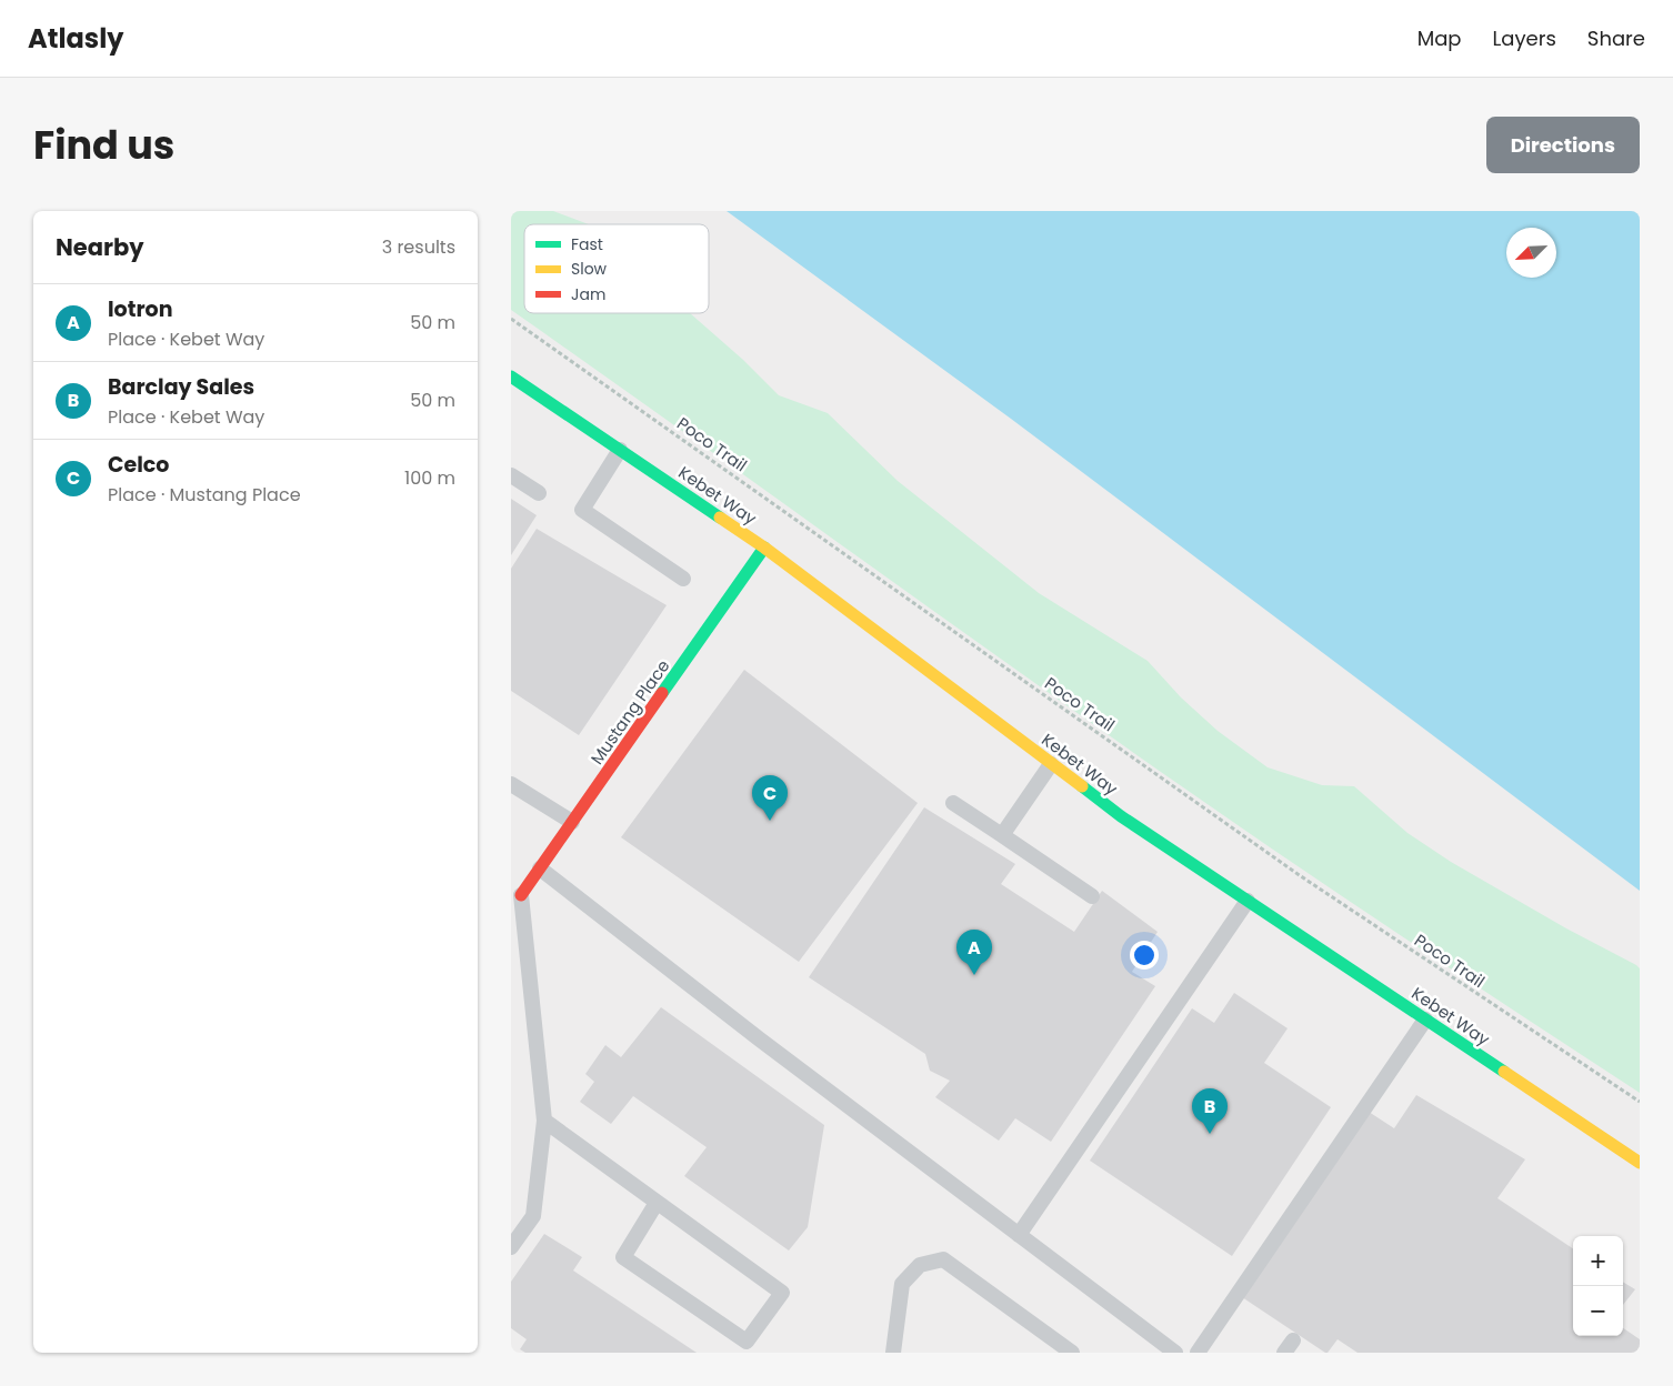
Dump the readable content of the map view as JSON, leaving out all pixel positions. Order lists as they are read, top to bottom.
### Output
{
  "streets": {
    "street": ["Kebet Way", "Mustang Place"],
    "path": ["Poco Trail"]
  },
  "crossings": [
    ["Kebet Way", "Mustang Place"]
  ],
  "legend": ["Fast", "Slow", "Jam"],
  "north": "bottom left",
  "page": {
    "header": "Atlasly",
    "nav": ["Map", "Layers", "Share"],
    "title": "Find us",
    "buttons": "Directions",
    "heading": ["Nearby", "3 results"],
    "list": [
      {
        "mark": "A",
        "name": "Iotron",
        "note": "Place · Kebet Way",
        "value": "50 m"
      },
      {
        "mark": "B",
        "name": "Barclay Sales",
        "note": "Place · Kebet Way",
        "value": "50 m"
      },
      {
        "mark": "C",
        "name": "Celco",
        "note": "Place · Mustang Place",
        "value": "100 m"
      }
    ],
    "pins": ["C", "A", "B"],
    "map_buttons": ["+", "−"]
  }
}
